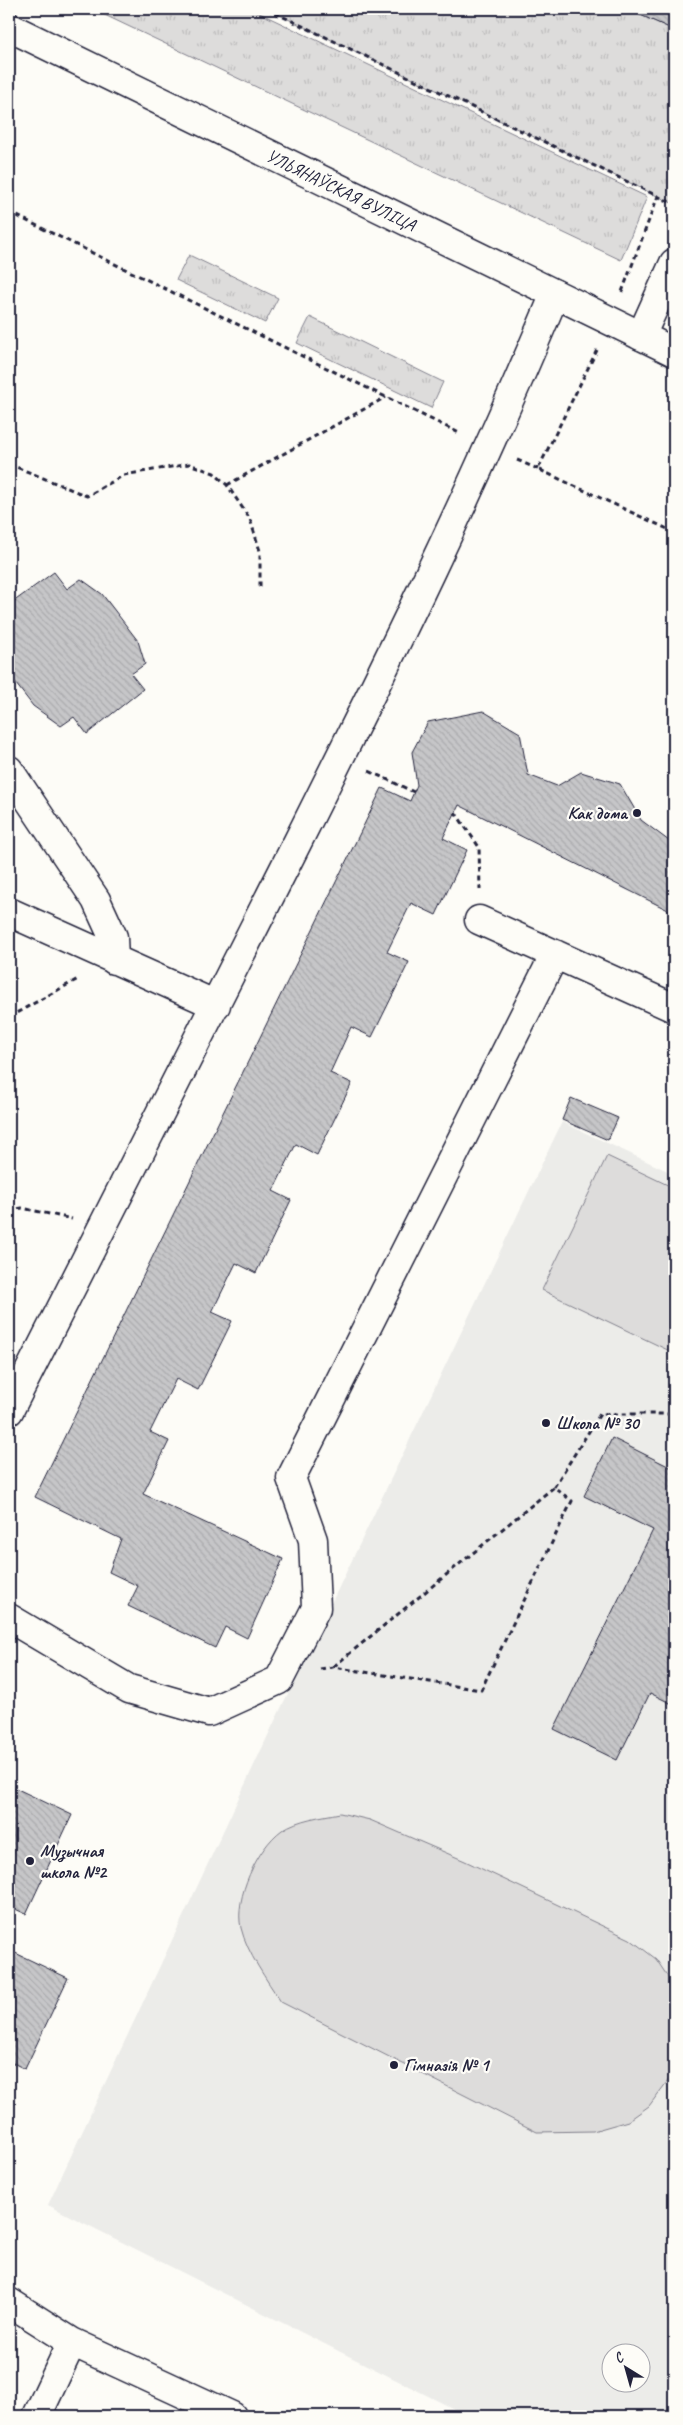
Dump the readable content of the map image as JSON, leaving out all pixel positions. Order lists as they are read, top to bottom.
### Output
{
  "streets": {
    "main road": ["УЛЬЯНАЎСКАЯ ВУЛІЦА"]
  },
  "places": [
    "Как дома",
    "Школа № 30",
    "Музычная школа №2",
    "Гімназія № 1"
  ],
  "north": "top left"
}
